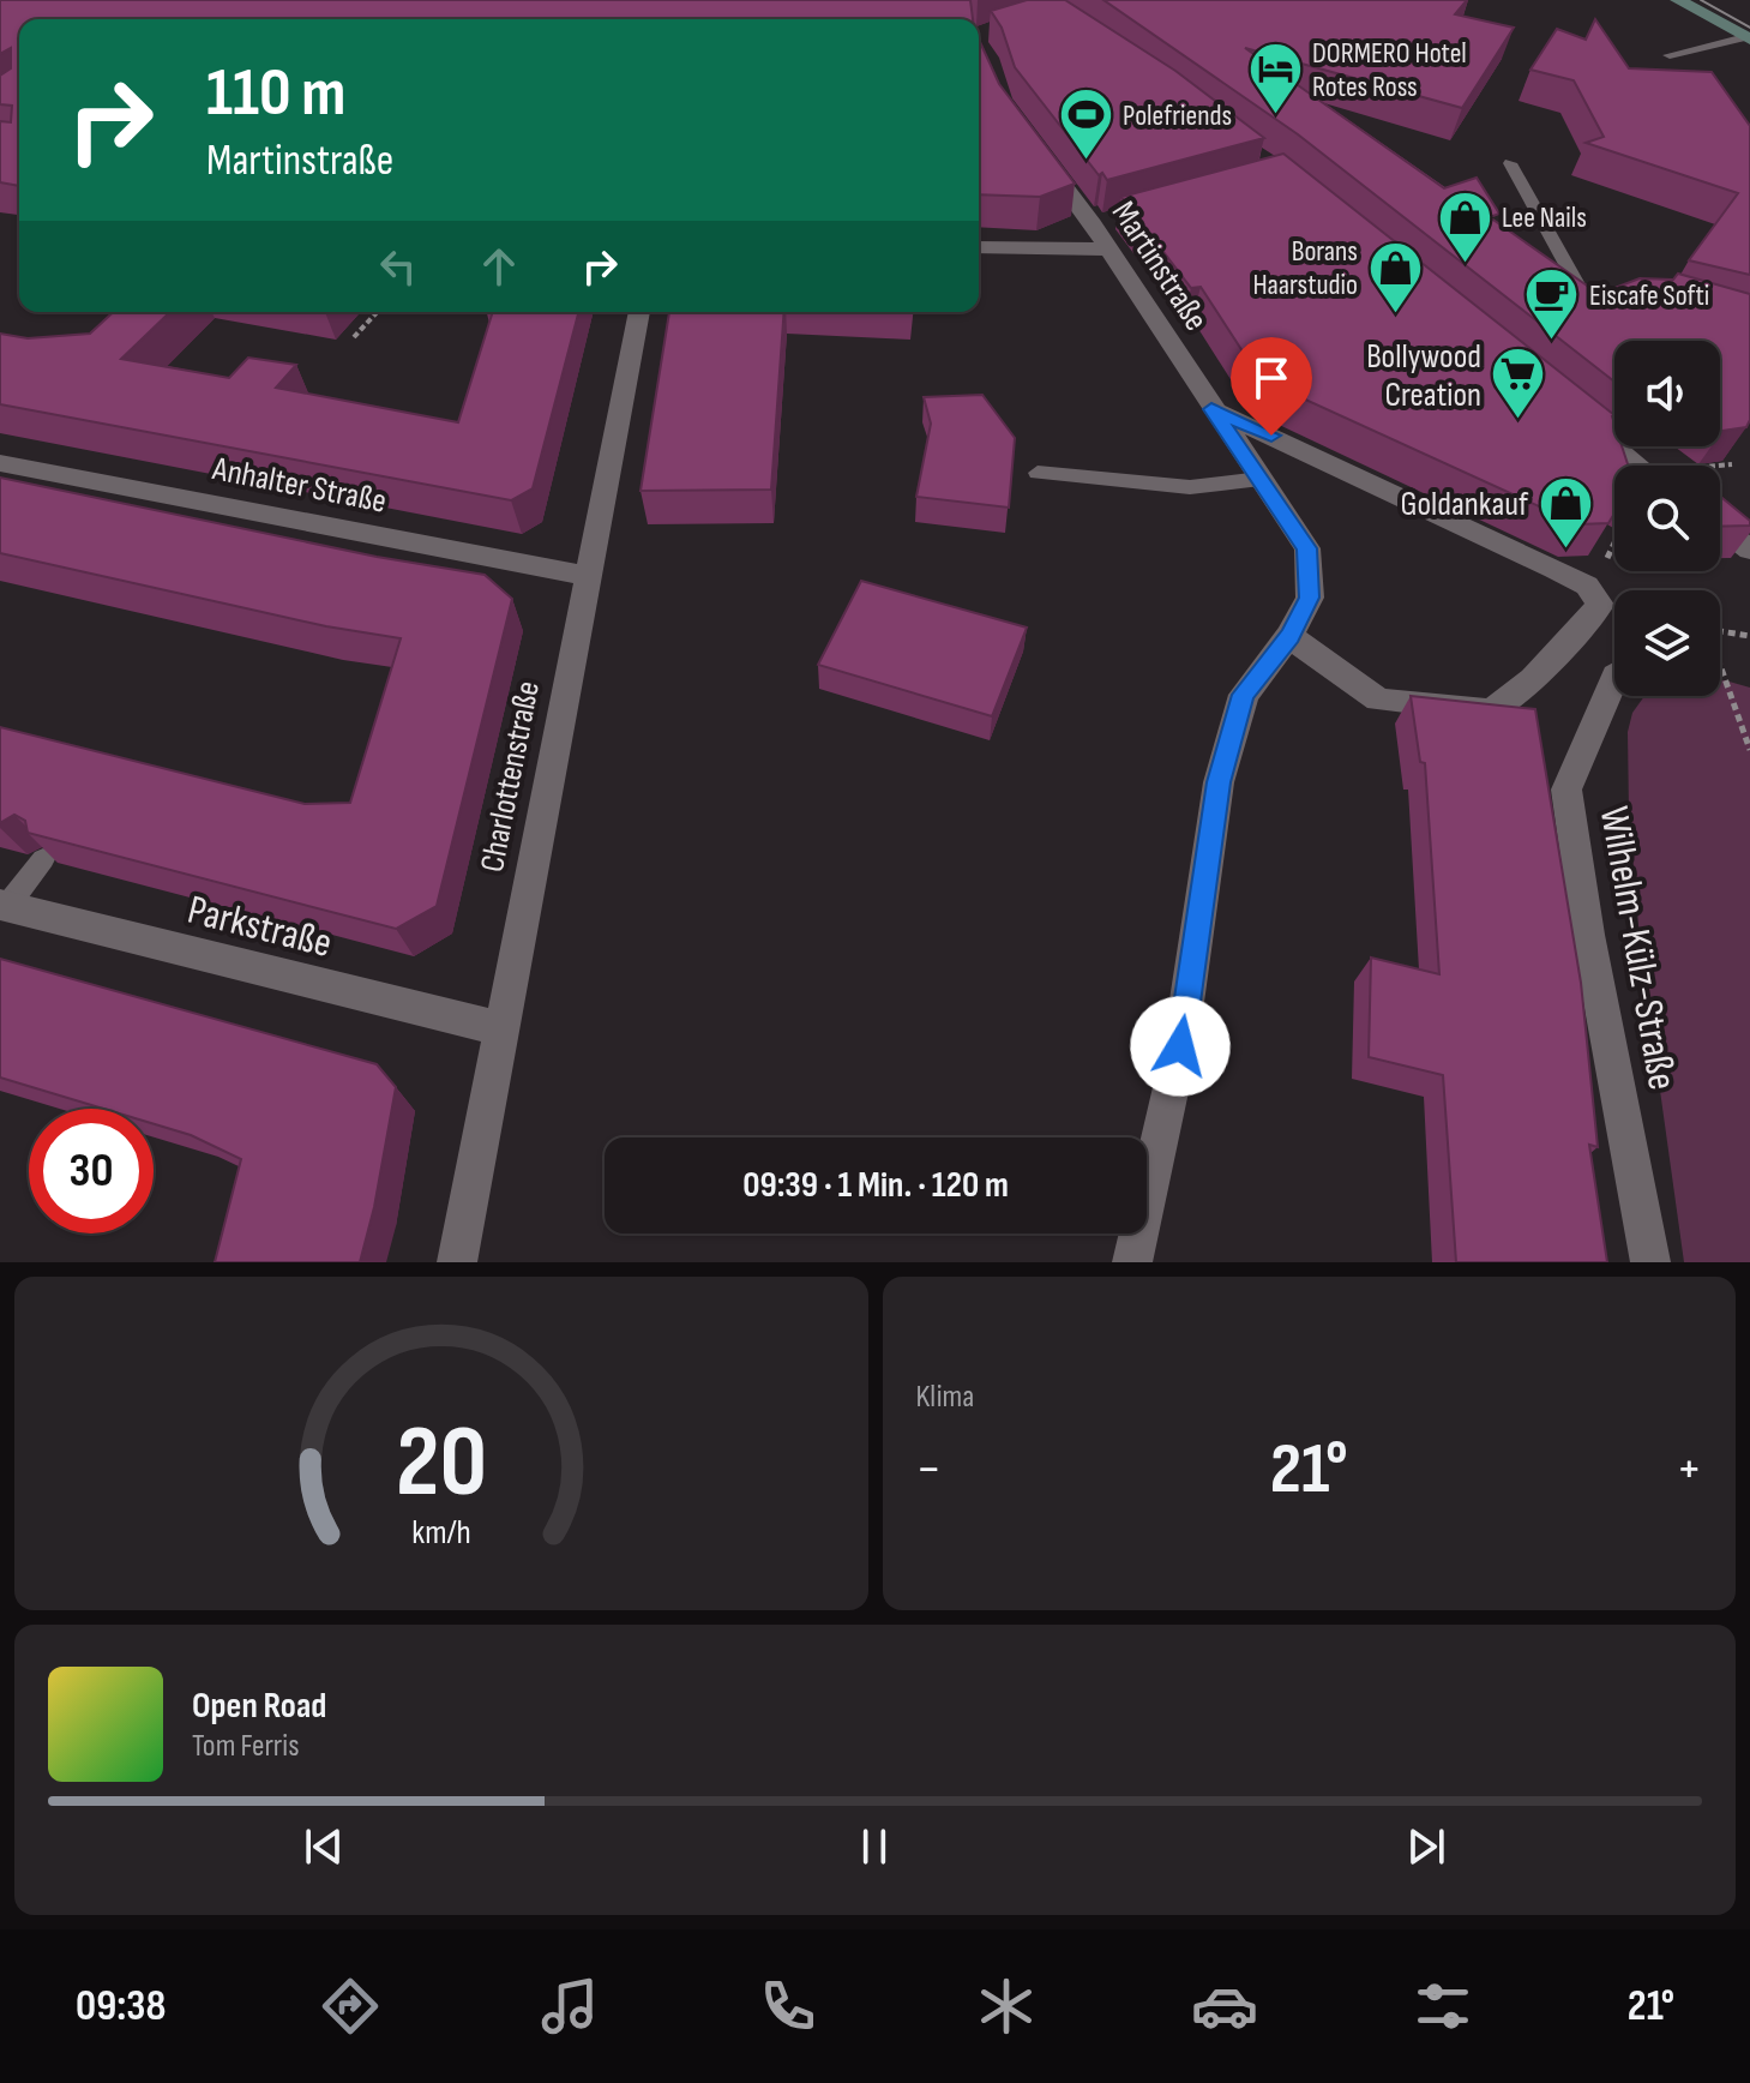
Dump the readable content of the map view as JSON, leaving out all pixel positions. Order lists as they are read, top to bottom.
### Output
{
  "streets": {
    "street": [
      "Martinstraße",
      "Anhalter Straße",
      "Charlottenstraße",
      "Parkstraße",
      "Wilhelm-Külz-Straße"
    ]
  },
  "crossings": [
    ["Anhalter Straße", "Charlottenstraße"],
    ["Charlottenstraße", "Parkstraße"]
  ],
  "places": {
    "hotel": ["DORMERO Hotel Rotes Ross"],
    "sports": ["Polefriends"],
    "shop": ["Lee Nails", "Borans Haarstudio", "Goldankauf"],
    "cafe": ["Eiscafe Softi"],
    "supermarket": ["Bollywood Creation"]
  },
  "page": {
    "turn": ["110 m", "Martinstraße"],
    "limit": "30",
    "trip": "09:39 · 1 Min. · 120 m",
    "tile": "Klima",
    "heat": ["−", "21°", "+"],
    "song": ["Open Road", "Tom Ferris"],
    "tabs": ["09:38", "21°"],
    "gauge": ["20", "km/h"]
  }
}
